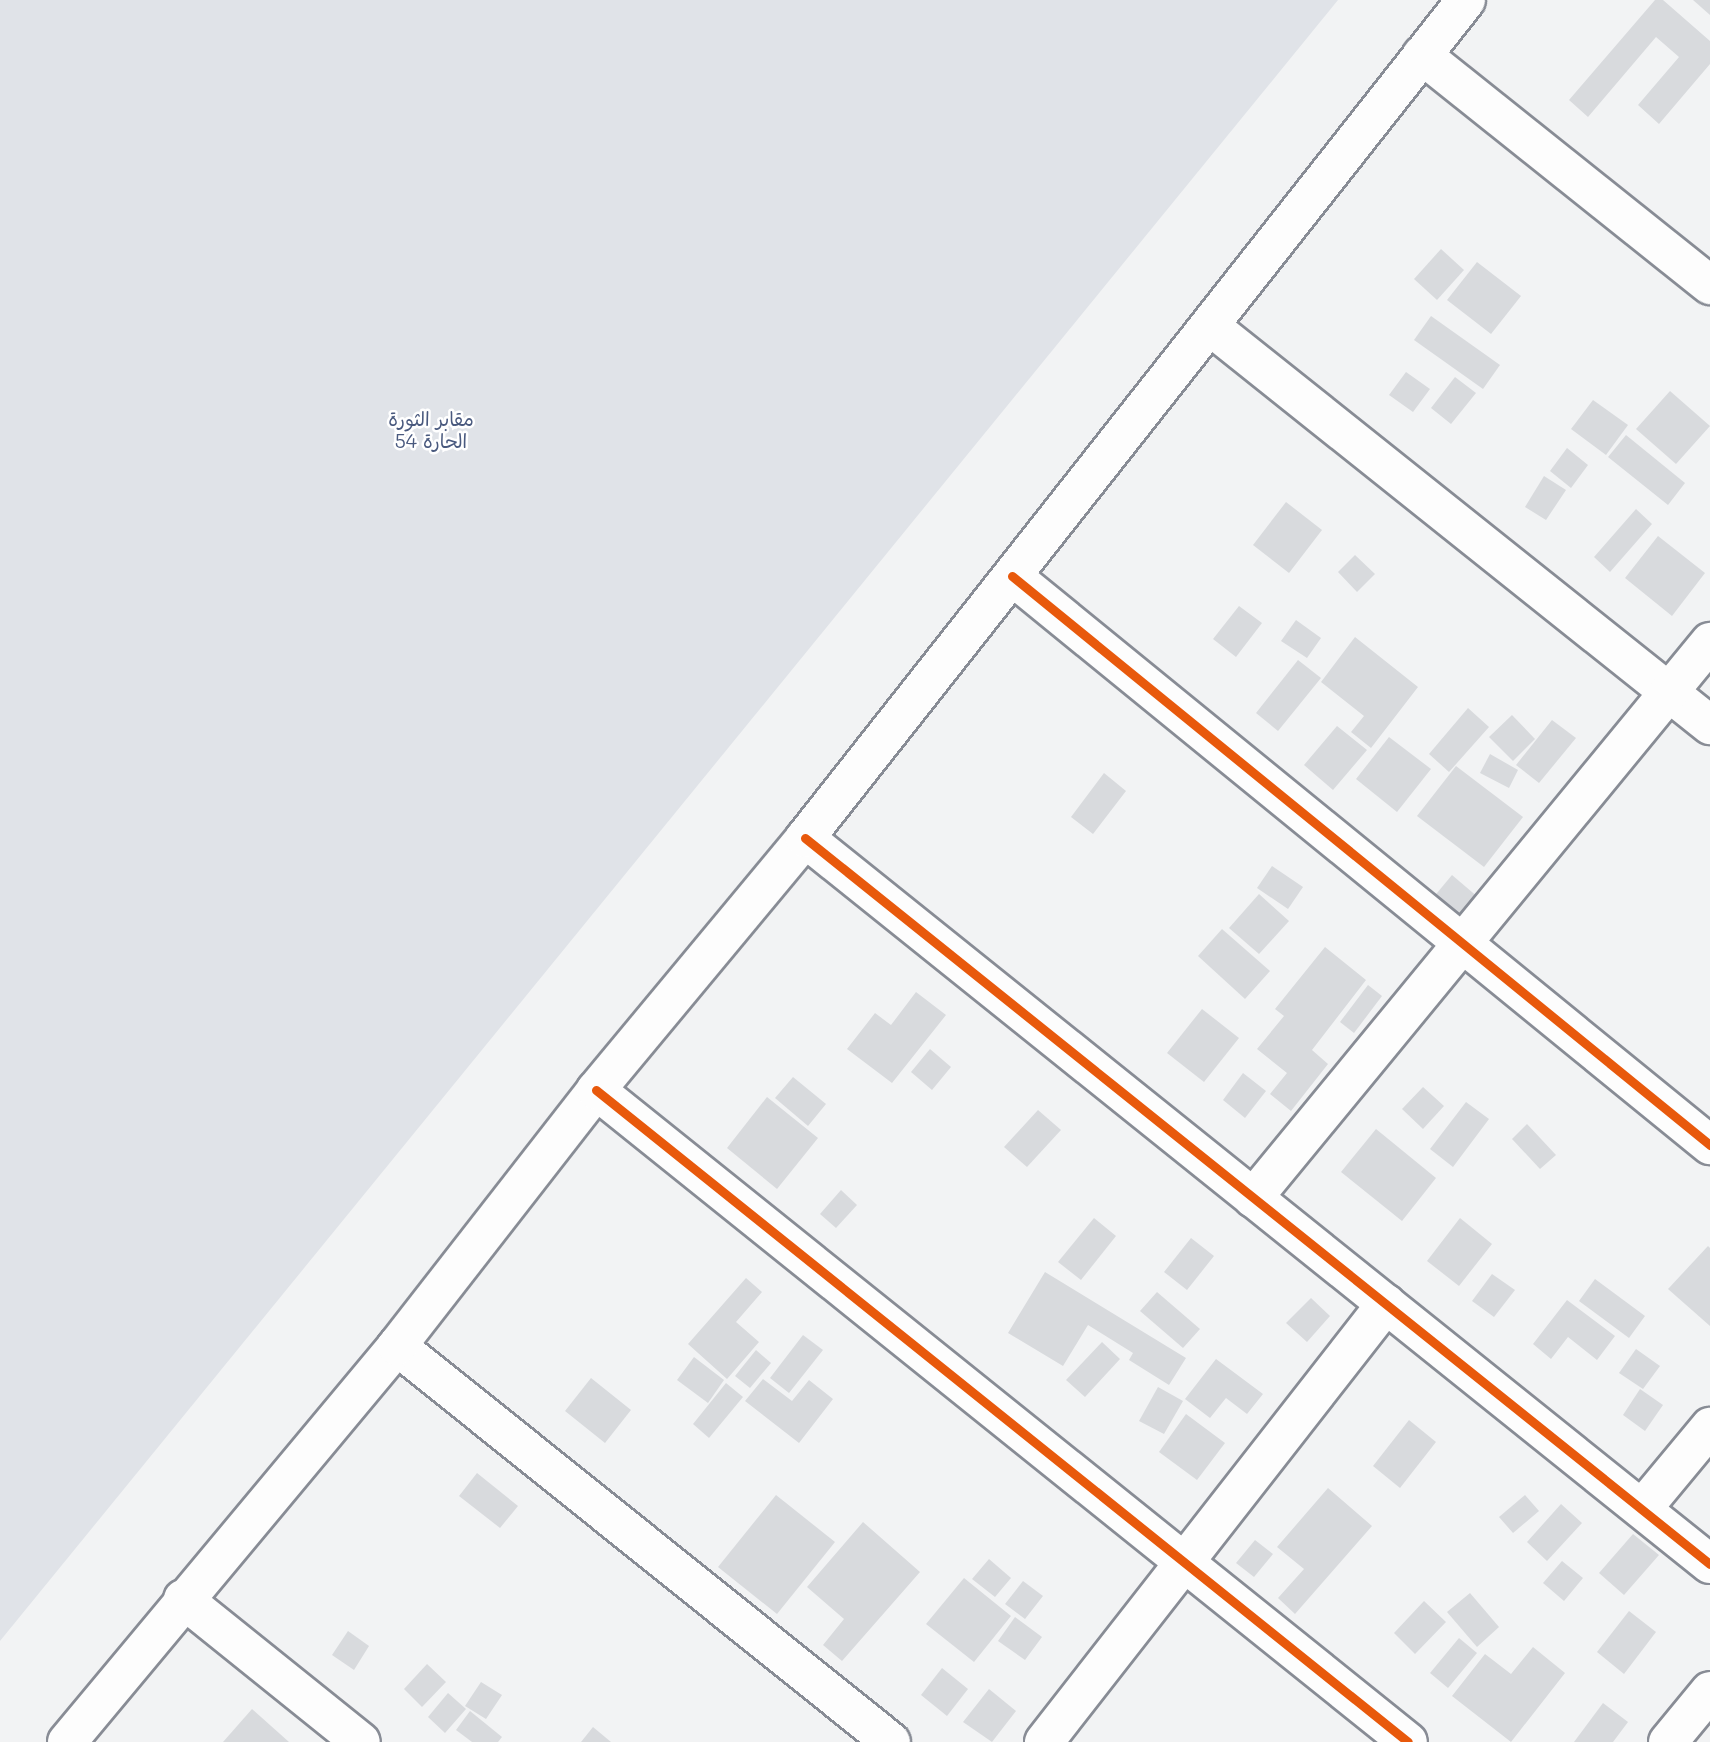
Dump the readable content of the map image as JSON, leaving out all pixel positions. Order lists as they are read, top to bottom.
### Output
{
  "parks": ["مقابر الثورة الحارة 54"]
}
